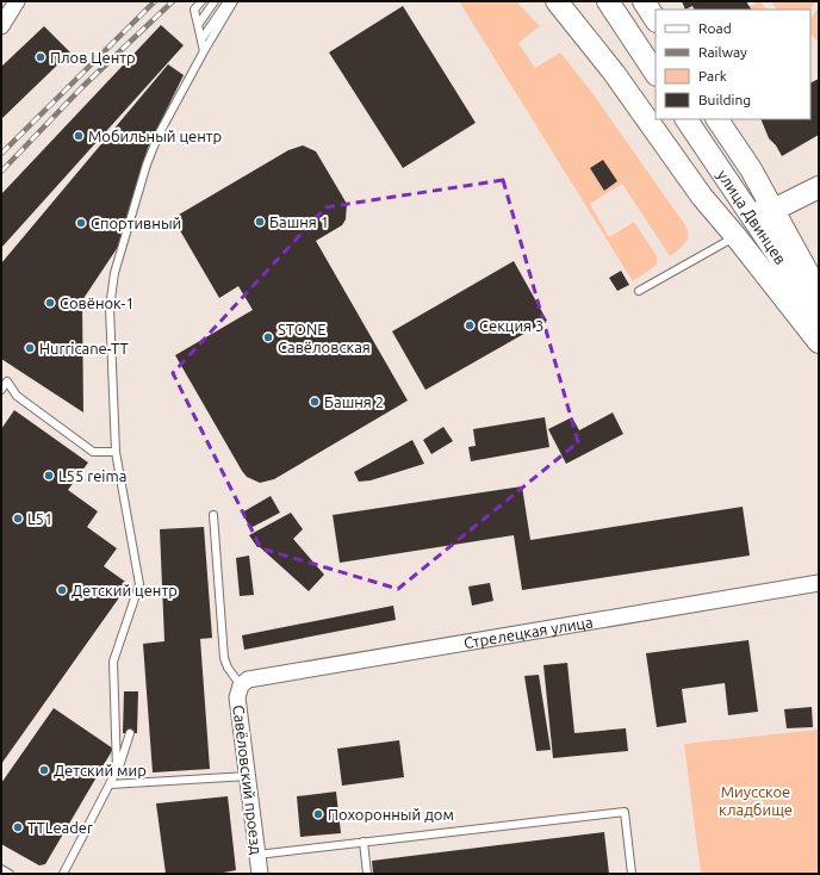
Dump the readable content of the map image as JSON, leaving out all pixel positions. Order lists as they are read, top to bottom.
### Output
{
  "streets": {
    "street": ["улица Двинцев", "Стрелецкая улица", "Савёловский проезд"]
  },
  "crossings": [
    ["Стрелецкая улица", "Савёловский проезд"]
  ],
  "parks": ["Миусское кладбище"],
  "places": [
    "Плов Центр",
    "Мобильный центр",
    "Башня 1",
    "Спортивный",
    "Совёнок-1",
    "Секция 3",
    "STONE Савёловская",
    "Hurricane-TT",
    "Башня 2",
    "L55 reima",
    "L51",
    "Детский центр",
    "Детский мир",
    "Похоронный дом",
    "TTLeader"
  ],
  "legend": [
    "Road",
    "Railway",
    "Park",
    "Building"
  ]
}
